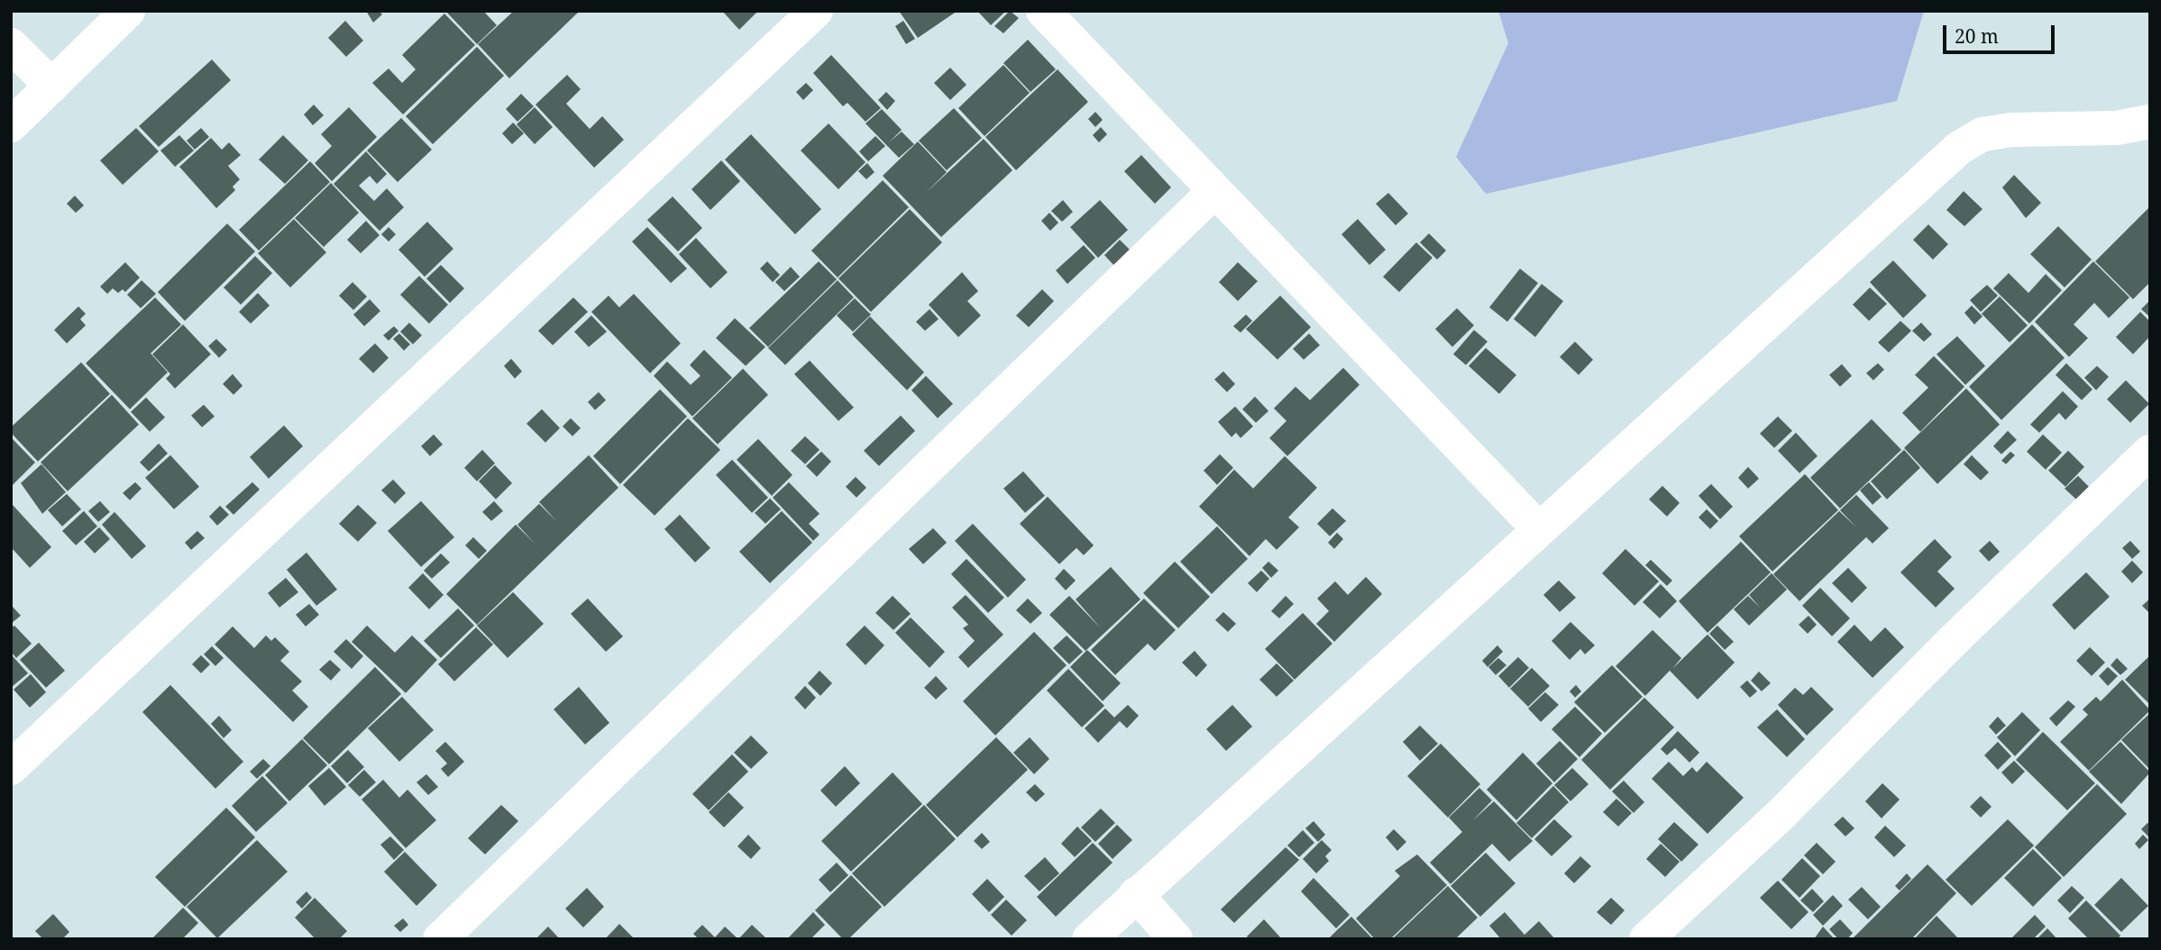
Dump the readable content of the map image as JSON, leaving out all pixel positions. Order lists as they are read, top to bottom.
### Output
{
  "scale_bar": "20 m"
}
